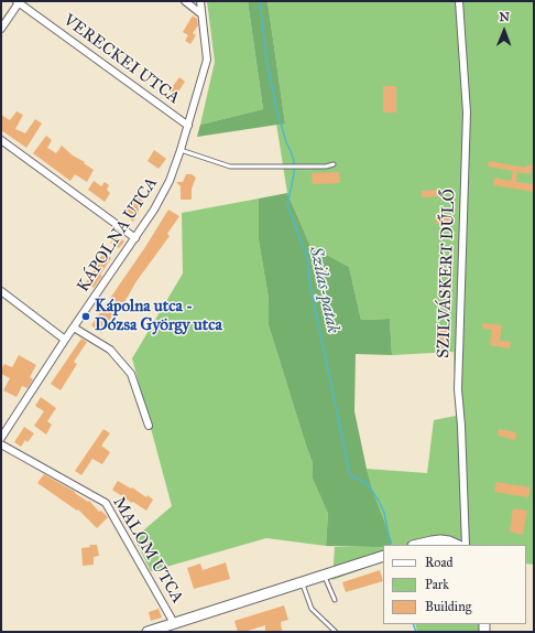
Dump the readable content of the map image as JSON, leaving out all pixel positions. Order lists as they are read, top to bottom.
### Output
{
  "streets": {
    "street": [
      "VERECKEI UTCA",
      "KÁPOLNA UTCA",
      "SZILVÁSKERT DŰLŐ",
      "MALOM UTCA"
    ]
  },
  "crossings": [
    ["VERECKEI UTCA", "KÁPOLNA UTCA"]
  ],
  "water": ["Szilas-patak"],
  "places": ["Kápolna utca - Dózsa György utca"],
  "legend": ["Road", "Park", "Building"],
  "north": "top"
}
